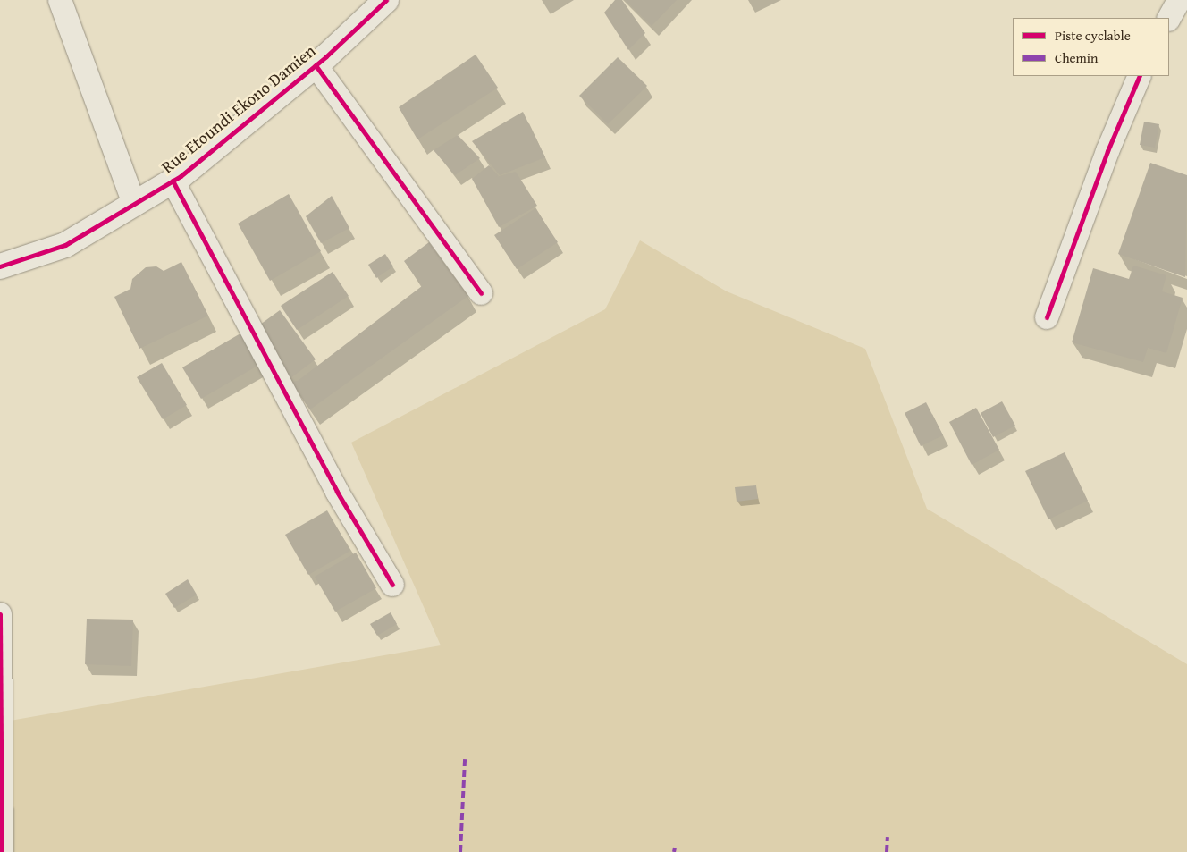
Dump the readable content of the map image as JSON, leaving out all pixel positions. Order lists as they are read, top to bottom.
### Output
{
  "streets": {
    "street": ["Rue Etoundi Ekono Damien"]
  },
  "legend": ["Piste cyclable", "Chemin"]
}
